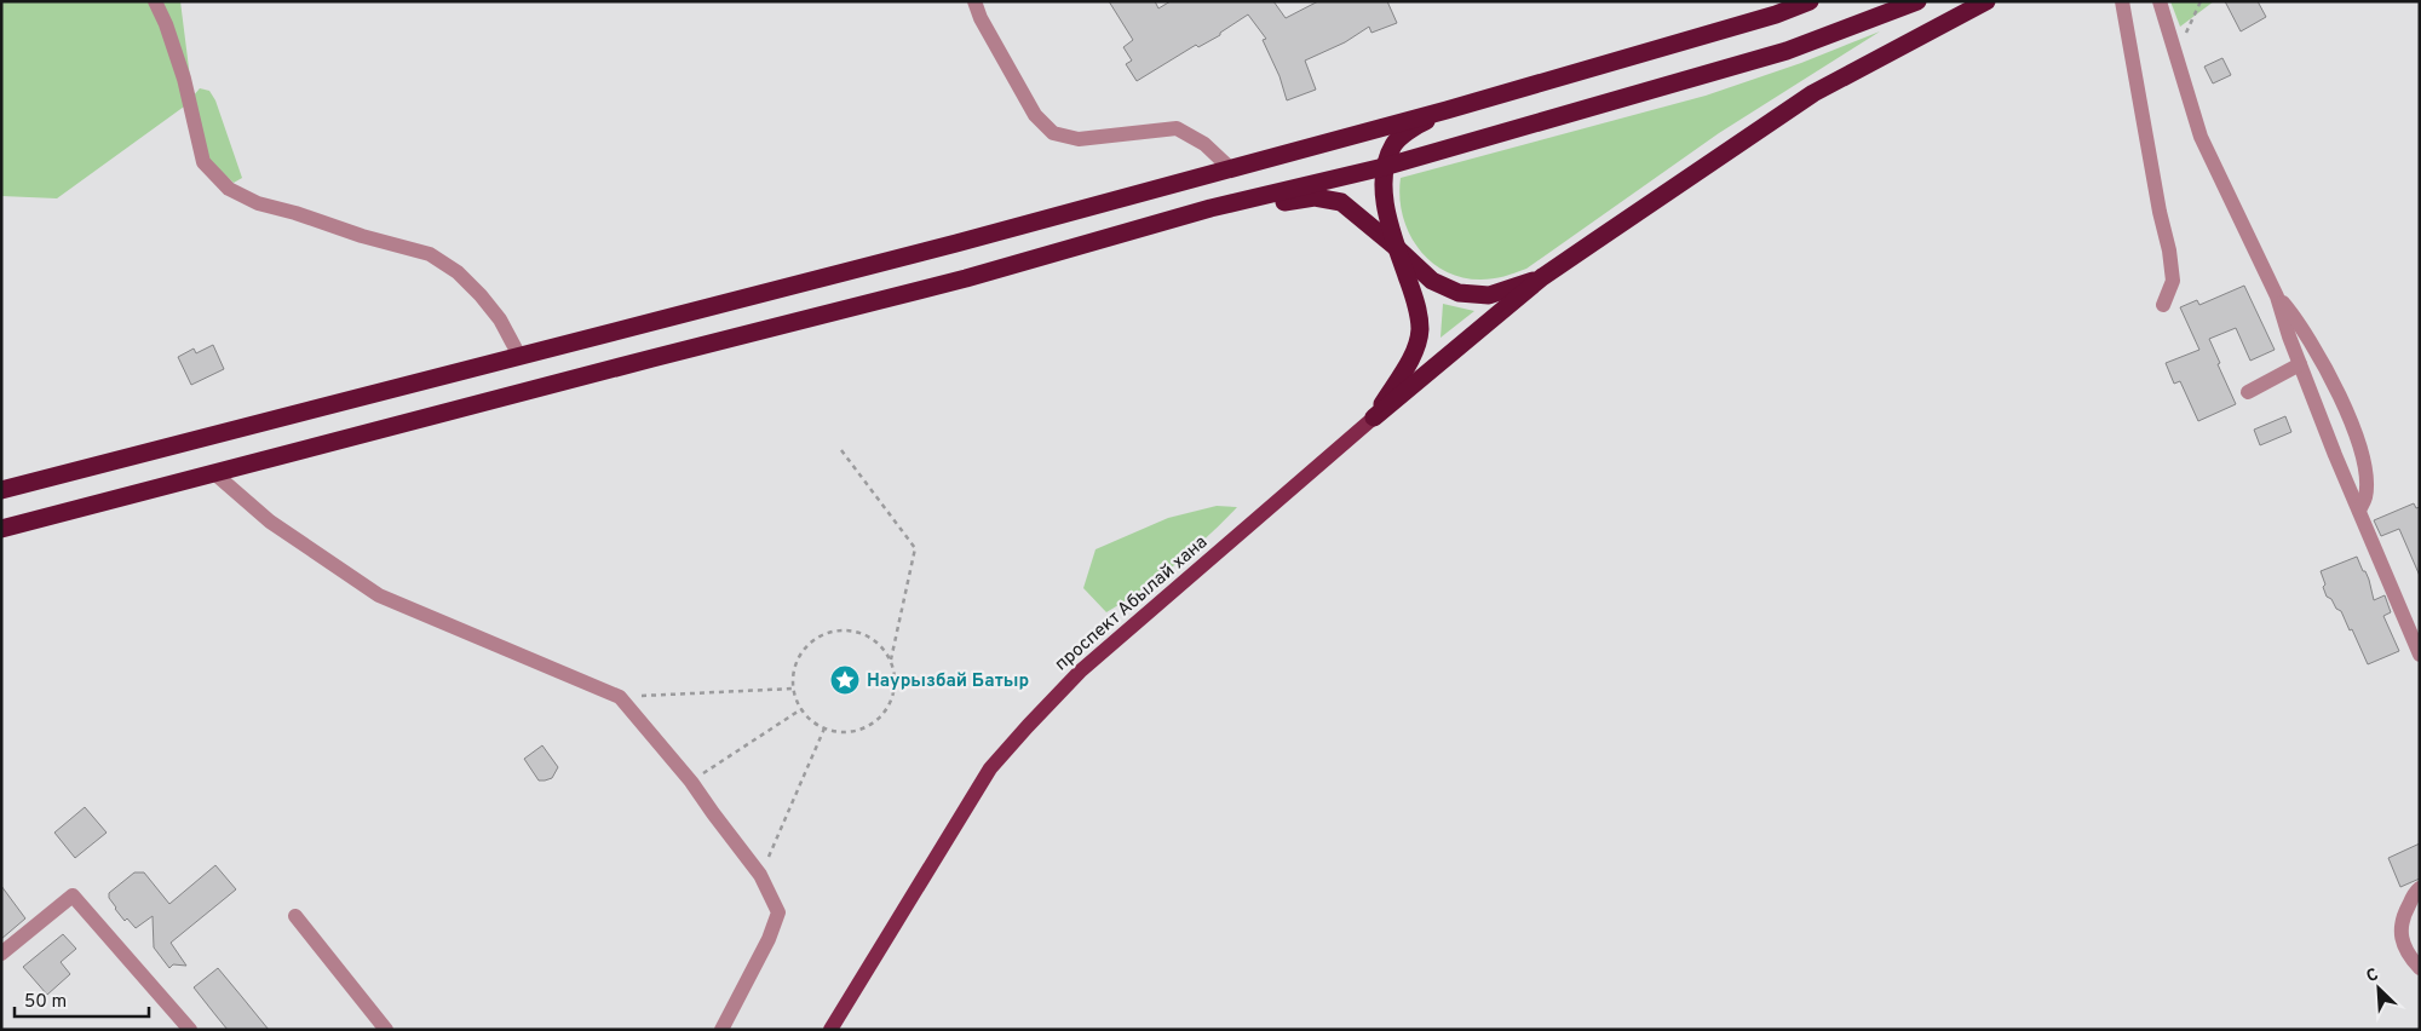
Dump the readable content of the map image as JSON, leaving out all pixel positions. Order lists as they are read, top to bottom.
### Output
{
  "streets": {
    "main road": ["проспект Абылай хана"]
  },
  "places": {
    "place": ["Наурызбай Батыр"]
  },
  "scale_bar": "50 m",
  "north": "top left"
}
